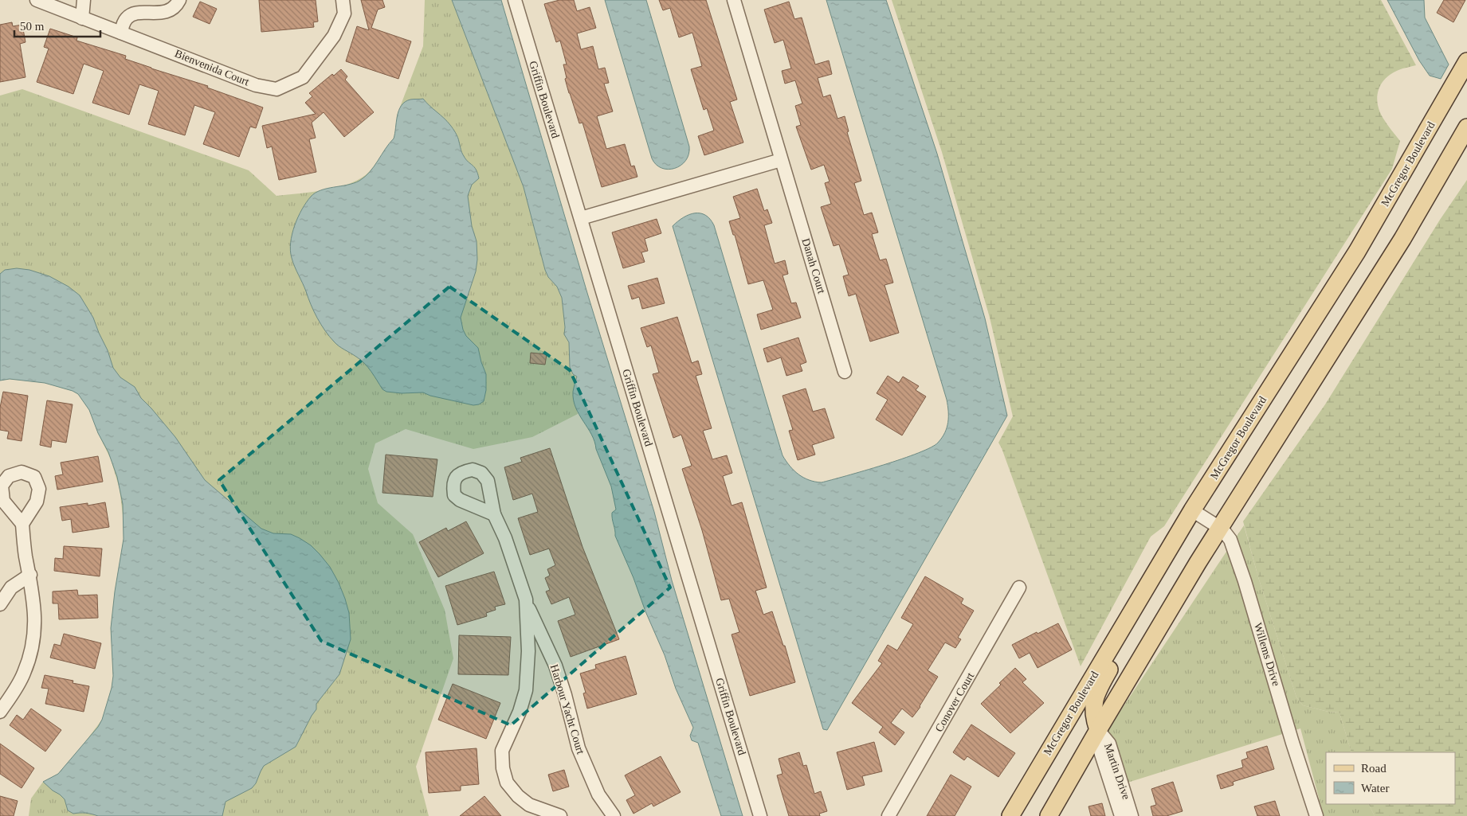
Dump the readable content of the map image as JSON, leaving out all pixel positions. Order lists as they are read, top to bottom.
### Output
{
  "streets": {
    "main road": ["McGregor Boulevard"],
    "street": [
      "Bienvenida Court",
      "Griffin Boulevard",
      "Danah Court",
      "Willems Drive",
      "Conover Court",
      "Harbour Yacht Court",
      "Martin Drive"
    ]
  },
  "crossings": [
    ["McGregor Boulevard", "Willems Drive"]
  ],
  "legend": ["Road", "Water"],
  "scale_bar": "50 m"
}
